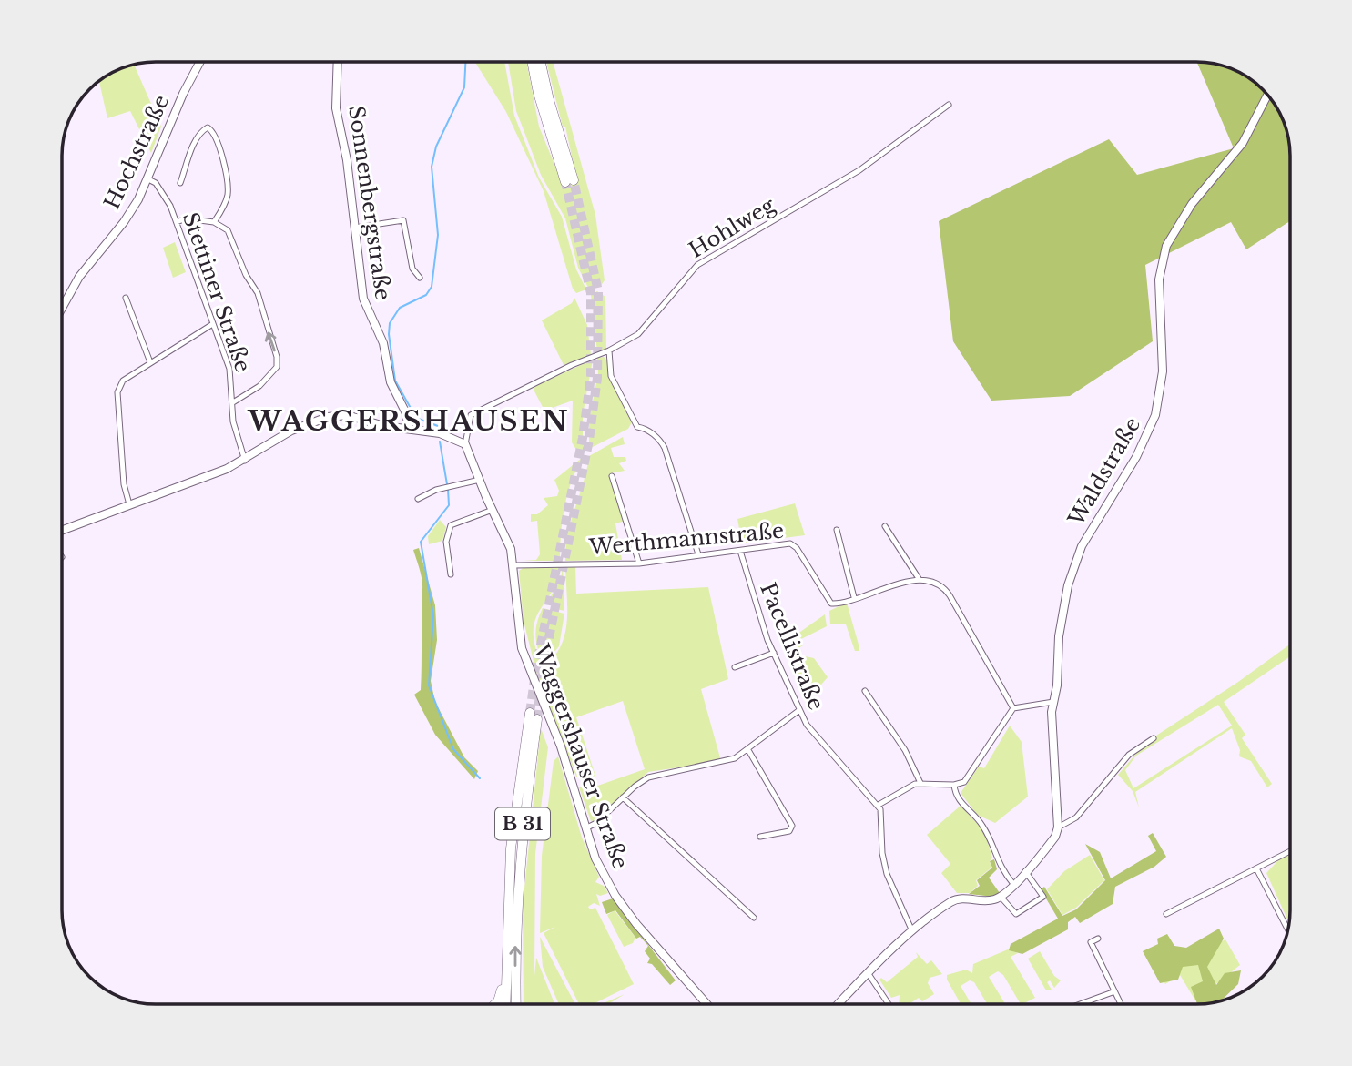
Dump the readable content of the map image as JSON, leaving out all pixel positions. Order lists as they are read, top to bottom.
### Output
{
  "streets": {
    "highway": ["B 31"],
    "street": [
      "Hochstraße",
      "Sonnenbergstraße",
      "Hohlweg",
      "Stettiner Straße",
      "Waldstraße",
      "Werthmannstraße",
      "Pacellistraße",
      "Waggershauser Straße"
    ]
  },
  "crossings": [
    ["Hochstraße", "Stettiner Straße"],
    ["Hohlweg", "Waggershauser Straße"],
    ["Werthmannstraße", "Pacellistraße"],
    ["Werthmannstraße", "Waggershauser Straße"]
  ],
  "districts": ["WAGGERSHAUSEN"]
}
